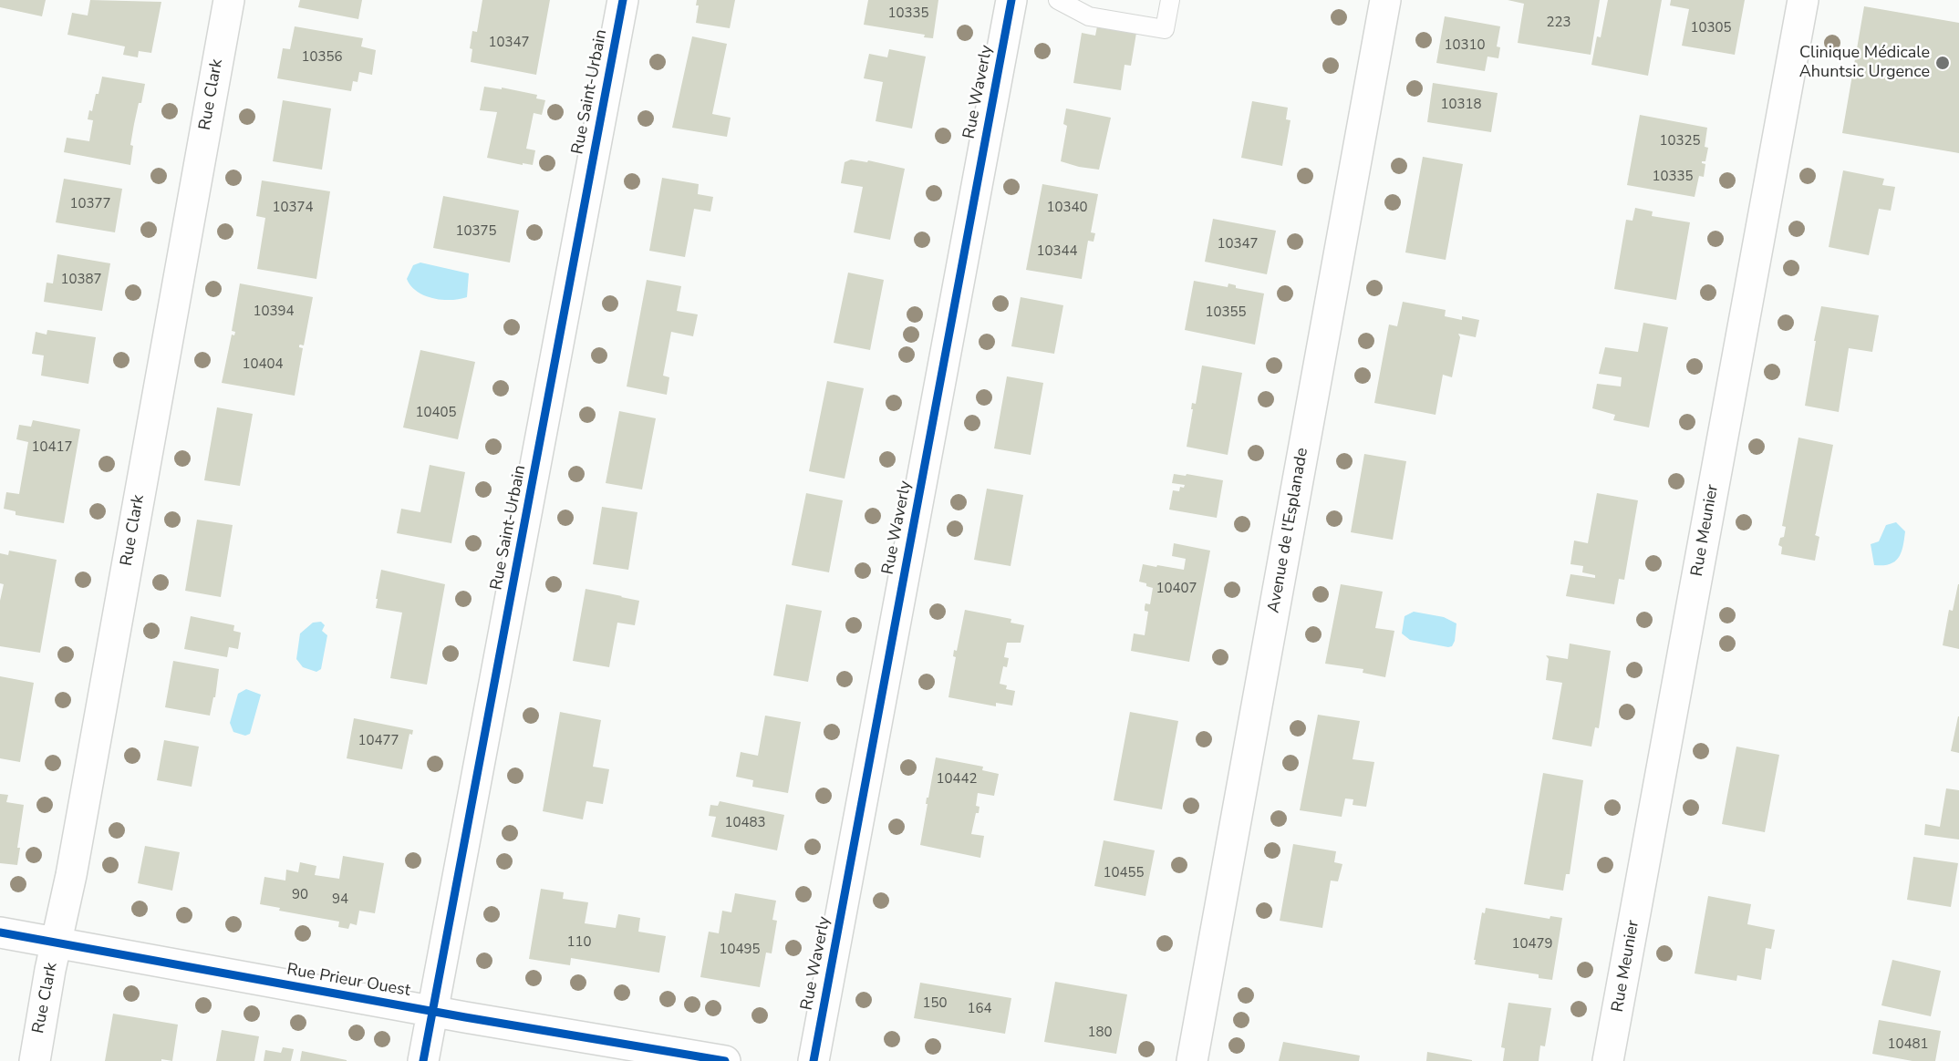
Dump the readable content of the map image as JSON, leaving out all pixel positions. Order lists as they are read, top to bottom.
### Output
{
  "streets": {
    "street": [
      "Rue Saint-Urbain",
      "Rue Waverly",
      "Rue Clark",
      "Avenue de l'Esplanade",
      "Rue Meunier",
      "Rue Prieur Ouest"
    ]
  },
  "crossings": [
    ["Rue Saint-Urbain", "Rue Prieur Ouest"],
    ["Rue Clark", "Rue Prieur Ouest"]
  ],
  "places": ["Clinique Médicale Ahuntsic Urgence"],
  "house_numbers": [
    "10335",
    "223",
    "10305",
    "10347",
    "10310",
    "10356",
    "10318",
    "10325",
    "10335",
    "10377",
    "10374",
    "10340",
    "10375",
    "10347",
    "10344",
    "10387",
    "10394",
    "10355",
    "10404",
    "10405",
    "10417",
    "10407",
    "10477",
    "10442",
    "10483",
    "10455",
    "90",
    "94",
    "110",
    "10479",
    "10495",
    "150",
    "164",
    "180",
    "10481"
  ]
}
